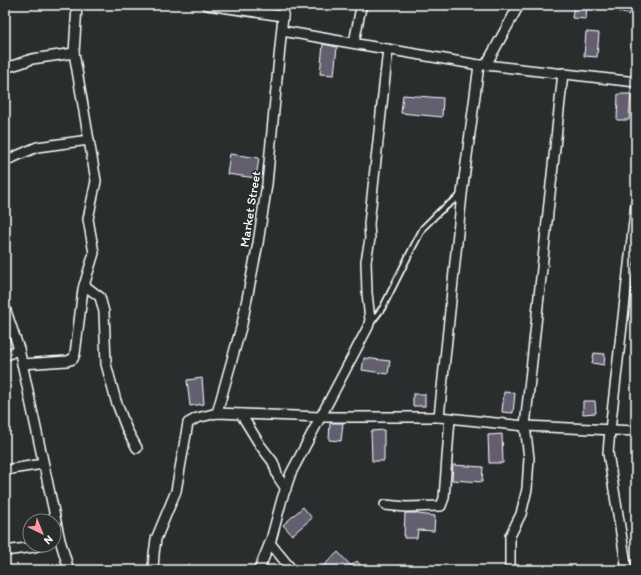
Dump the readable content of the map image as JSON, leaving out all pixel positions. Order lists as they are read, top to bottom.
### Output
{
  "streets": {
    "street": ["Market Street"]
  },
  "north": "bottom right"
}
